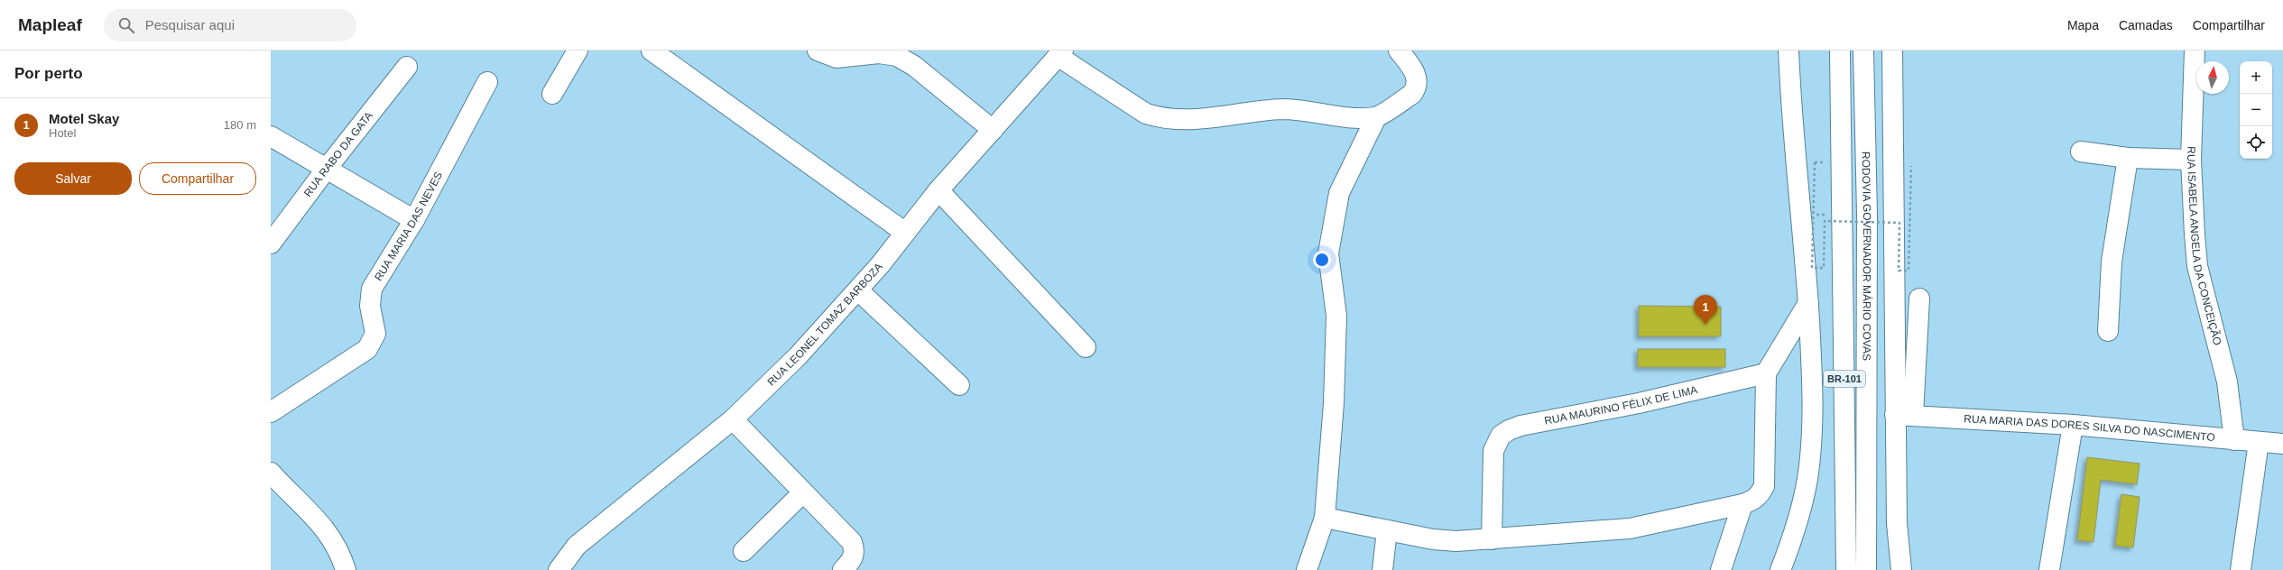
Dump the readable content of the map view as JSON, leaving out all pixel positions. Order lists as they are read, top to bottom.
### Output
{
  "streets": {
    "main road": [
      "RUA RABO DA GATA",
      "RUA MARIA DAS NEVES",
      "RUA ISABELA ANGELA DA CONCEIÇÃO",
      "RODOVIA GOVERNADOR MÁRIO COVAS",
      "RUA LEONEL TOMAZ BARBOZA",
      "BR-101",
      "RUA MAURINO FÉLIX DE LIMA",
      "RUA MARIA DAS DORES SILVA DO NASCIMENTO"
    ]
  },
  "crossings": [
    ["RUA ISABELA ANGELA DA CONCEIÇÃO", "RUA MARIA DAS DORES SILVA DO NASCIMENTO"]
  ],
  "north": "top",
  "page": {
    "header": "Mapleaf",
    "search": "Pesquisar aqui",
    "nav": ["Mapa", "Camadas", "Compartilhar"],
    "heading": "Por perto",
    "map_buttons": ["+", "−"],
    "list": [
      {
        "mark": "1",
        "name": "Motel Skay",
        "note": "Hotel",
        "value": "180 m"
      }
    ],
    "buttons": ["Salvar", "Compartilhar"],
    "pins": "1"
  }
}
